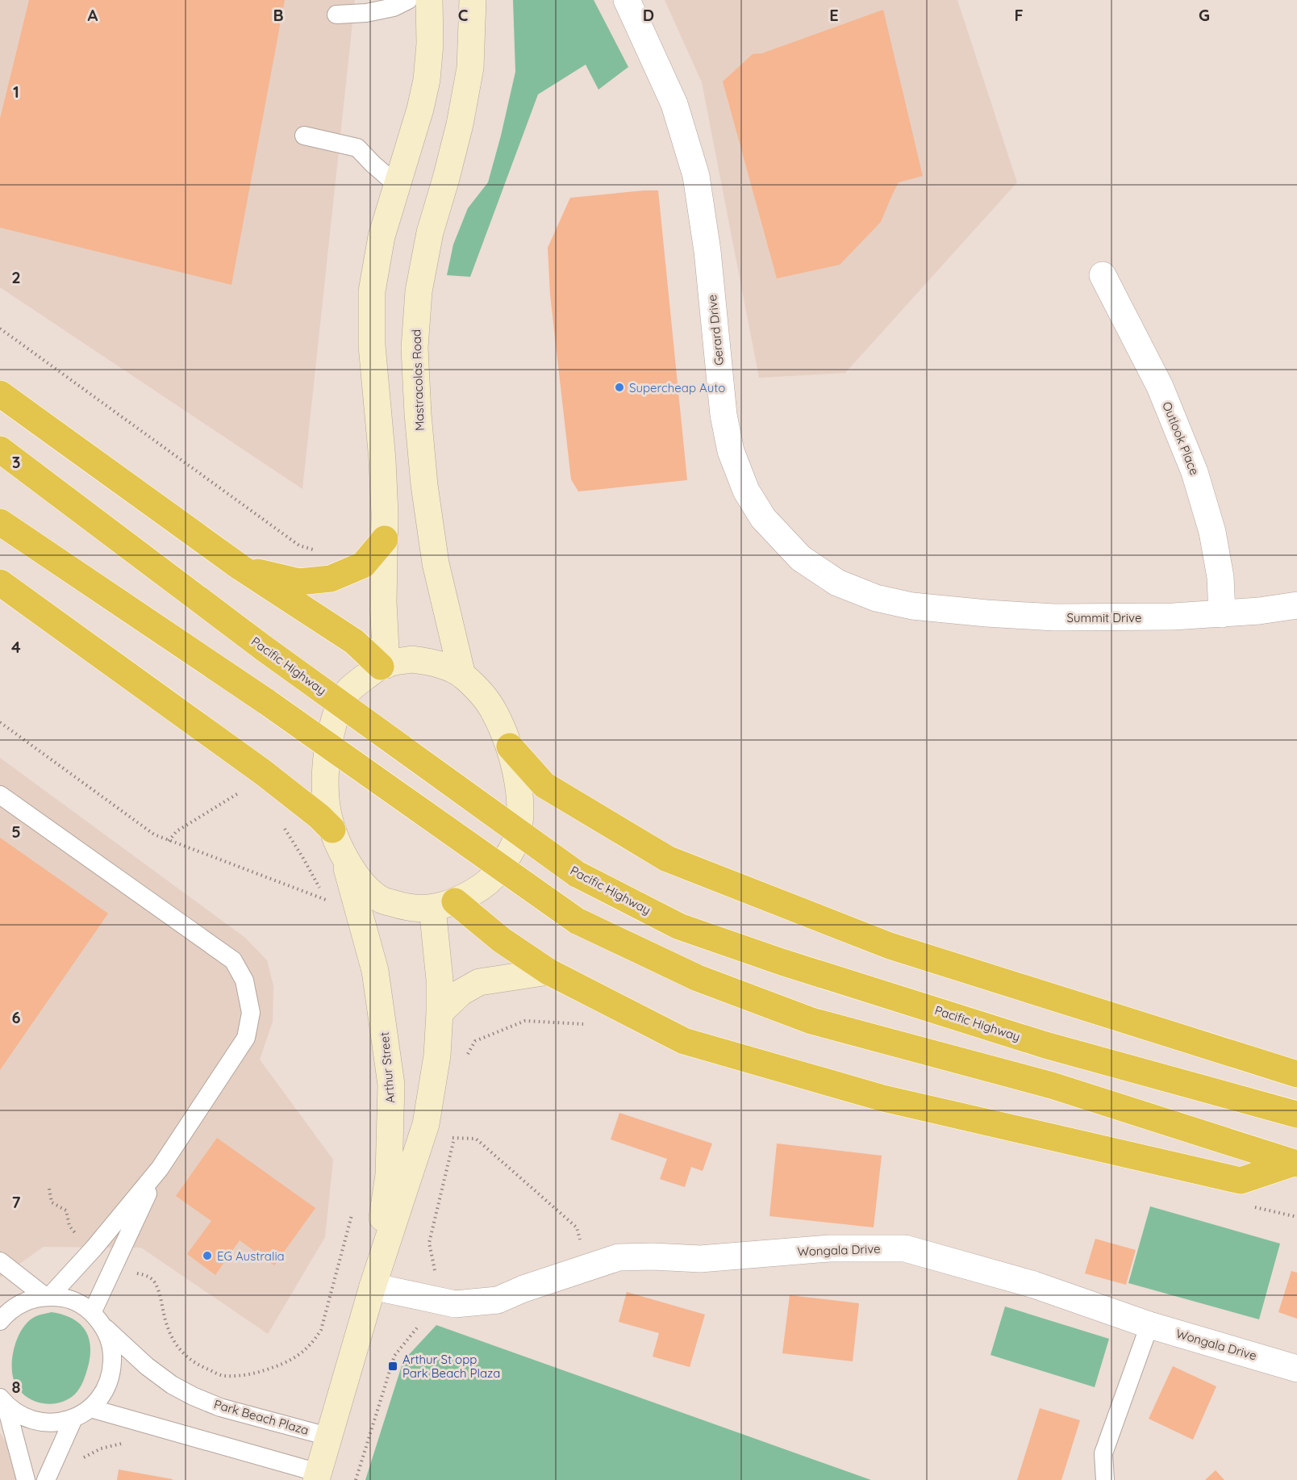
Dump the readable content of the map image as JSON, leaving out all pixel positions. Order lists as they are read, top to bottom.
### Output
{
  "streets": {
    "highway": ["Pacific Highway"],
    "main road": ["Mastracolas Road", "Arthur Street"],
    "street": [
      "Gerard Drive",
      "Outlook Place",
      "Summit Drive",
      "Wongala Drive"
    ],
    "lane": ["Park Beach Plaza"]
  },
  "crossings": [
    ["Gerard Drive", "Summit Drive"],
    ["Outlook Place", "Summit Drive"],
    ["Arthur Street", "Wongala Drive"],
    ["Arthur Street", "Park Beach Plaza"]
  ],
  "places": {
    "other": ["Supercheap Auto", "EG Australia"],
    "transit": ["Arthur St opp Park Beach Plaza"]
  },
  "grid": {
    "columns": [
      "A",
      "B",
      "C",
      "D",
      "E",
      "F",
      "G"
    ],
    "rows": [
      "1",
      "2",
      "3",
      "4",
      "5",
      "6",
      "7",
      "8"
    ]
  }
}
